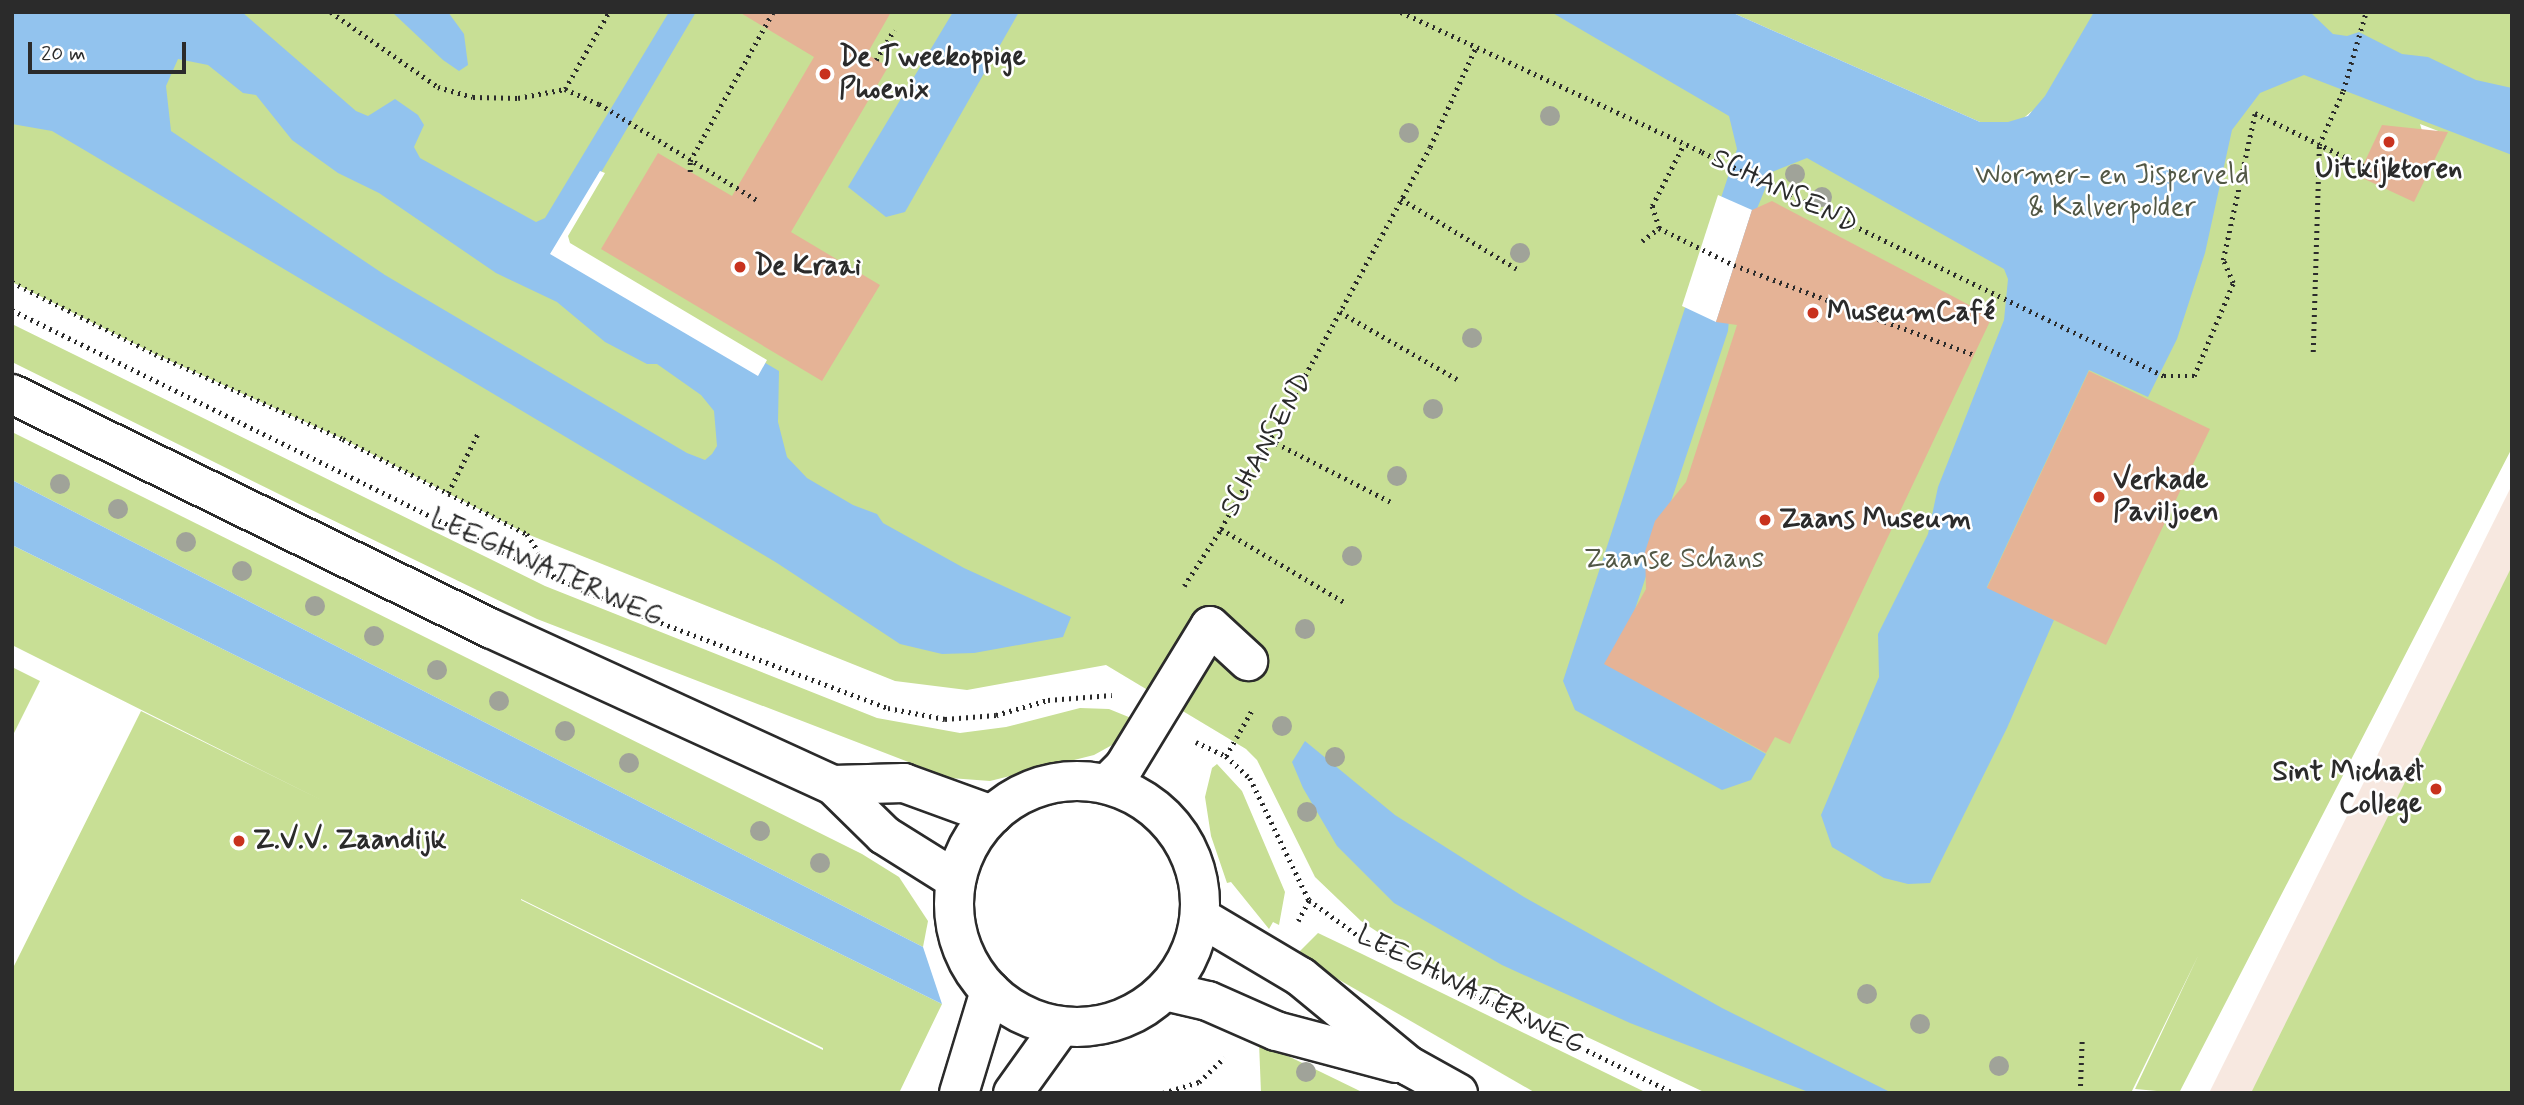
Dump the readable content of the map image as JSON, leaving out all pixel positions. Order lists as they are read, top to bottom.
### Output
{
  "streets": {
    "path": ["SCHANSEND", "LEEGHWATERWEG"]
  },
  "parks": ["Wormer- en Jisperveld & Kalverpolder", "Zaanse Schans"],
  "places": [
    "De Tweekoppige Phoenix",
    "Uitkijktoren",
    "De Kraai",
    "MuseumCafé",
    "Verkade Paviljoen",
    "Zaans Museum",
    "Sint Michaël College",
    "Z.V.V. Zaandijk"
  ],
  "scale_bar": "20 m"
}
